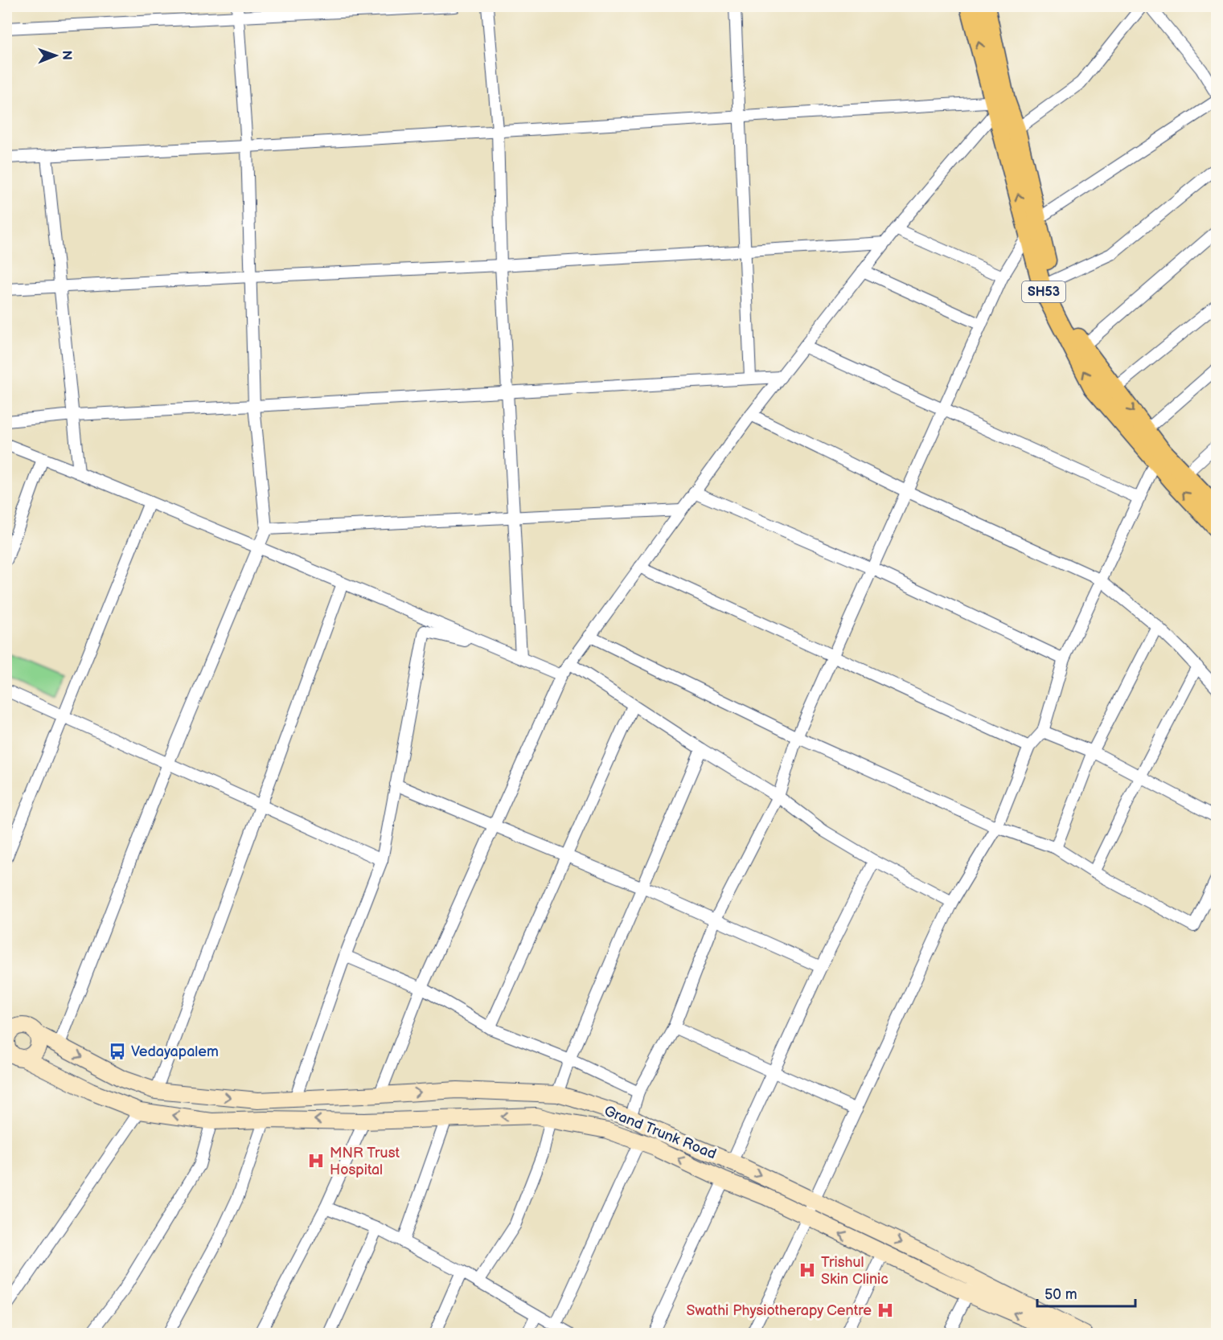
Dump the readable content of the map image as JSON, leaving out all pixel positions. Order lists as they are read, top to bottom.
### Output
{
  "streets": {
    "main road": ["SH53", "Grand Trunk Road"]
  },
  "places": {
    "bus stop": ["Vedayapalem"],
    "hospital": ["MNR Trust Hospital", "Trishul Skin Clinic", "Swathi Physiotherapy Centre"]
  },
  "scale_bar": "50 m",
  "north": "right"
}
